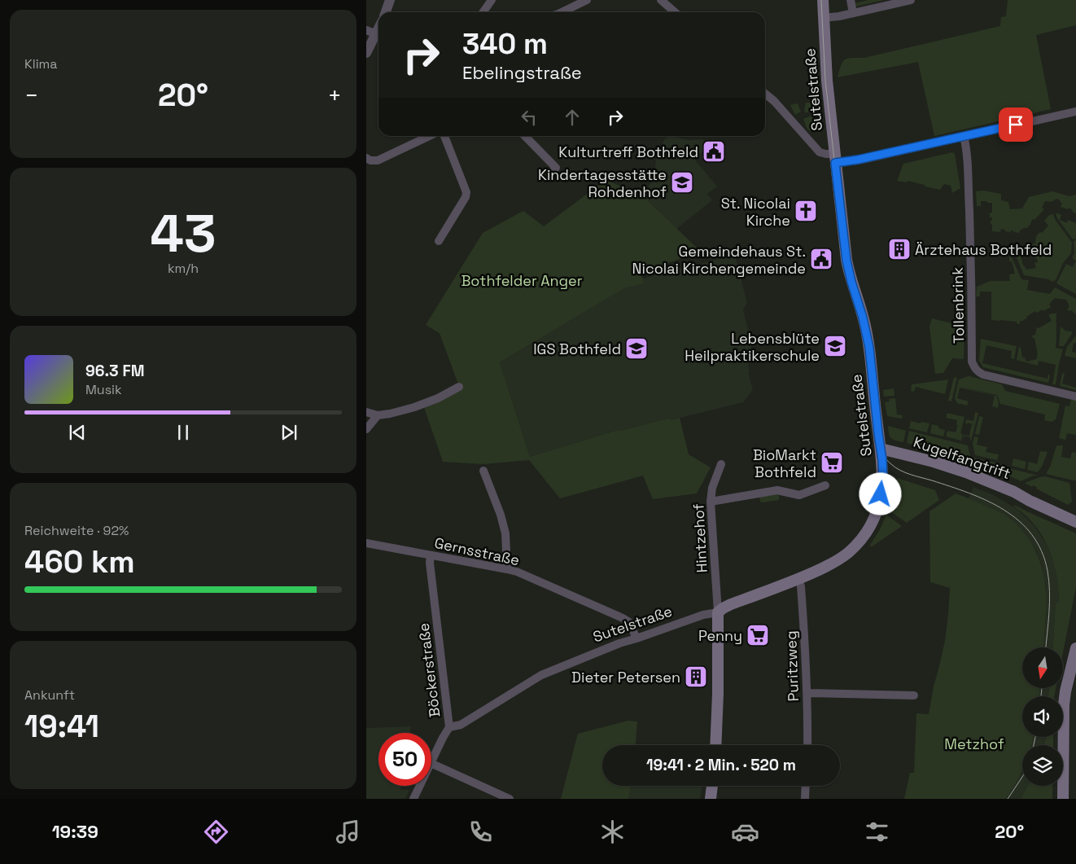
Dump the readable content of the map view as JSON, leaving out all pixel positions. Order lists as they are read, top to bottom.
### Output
{
  "streets": {
    "main road": ["Sutelstraße", "Kugelfangtrift"],
    "street": [
      "Tollenbrink",
      "Hintzehof",
      "Gernsstraße",
      "Puritzweg",
      "Böckerstraße"
    ]
  },
  "crossings": [
    ["Sutelstraße", "Kugelfangtrift"],
    ["Sutelstraße", "Hintzehof"],
    ["Sutelstraße", "Gernsstraße"],
    ["Sutelstraße", "Puritzweg"],
    ["Sutelstraße", "Böckerstraße"],
    ["Gernsstraße", "Böckerstraße"]
  ],
  "parks": ["Bothfelder Anger", "Metzhof"],
  "places": {
    "public building": ["Kulturtreff Bothfeld", "Gemeindehaus St. Nicolai Kirchengemeinde"],
    "school or university": ["Kindertagesstätte Rohdenhof", "Lebensblüte Heilpraktikerschule", "IGS Bothfeld"],
    "church": ["St. Nicolai Kirche"],
    "building": ["Ärztehaus Bothfeld", "Dieter Petersen"],
    "supermarket": ["BioMarkt Bothfeld", "Penny"]
  },
  "north": "bottom",
  "page": {
    "tile": [
      "Klima",
      ["43", "km/h"],
      ["Reichweite · 92%", "460 km"],
      ["Ankunft", "19:41"]
    ],
    "turn": ["340 m", "Ebelingstraße"],
    "heat": ["−", "20°", "+"],
    "song": ["96.3 FM", "Musik"],
    "limit": "50",
    "trip": "19:41 · 2 Min. · 520 m",
    "tabs": ["19:39", "20°"]
  }
}
